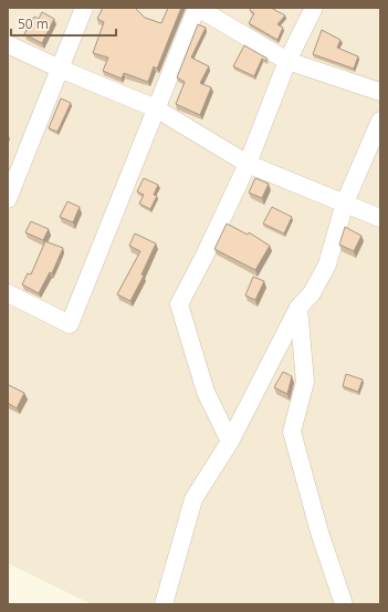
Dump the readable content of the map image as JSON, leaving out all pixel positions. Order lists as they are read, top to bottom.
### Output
{
  "scale_bar": "50 m"
}
